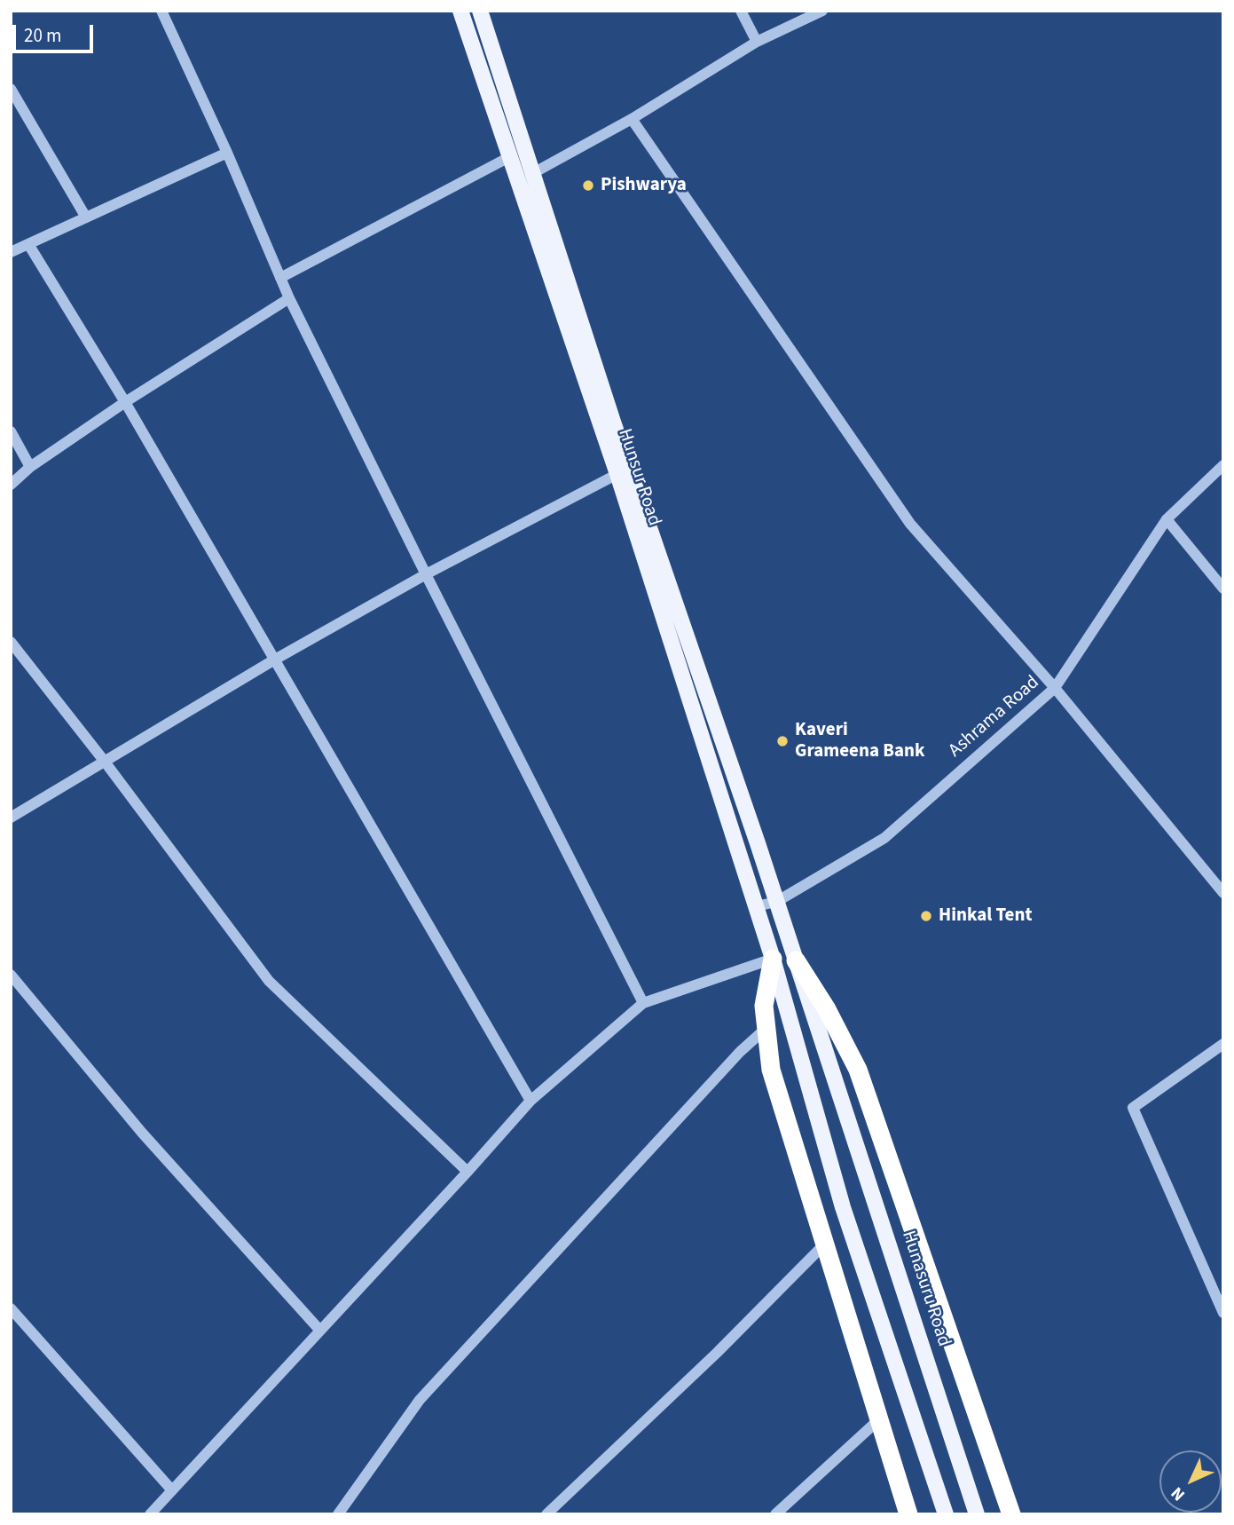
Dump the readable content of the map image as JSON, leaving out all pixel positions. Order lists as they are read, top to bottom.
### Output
{
  "streets": {
    "main road": ["Hunsur Road", "Hunasuru Road"],
    "street": ["Ashrama Road"]
  },
  "crossings": [
    ["Hunsur Road", "Ashrama Road"],
    ["Ashrama Road", "Hunasuru Road"]
  ],
  "places": ["Pishwarya", "Kaveri Grameena Bank", "Hinkal Tent"],
  "scale_bar": "20 m",
  "north": "bottom left"
}
